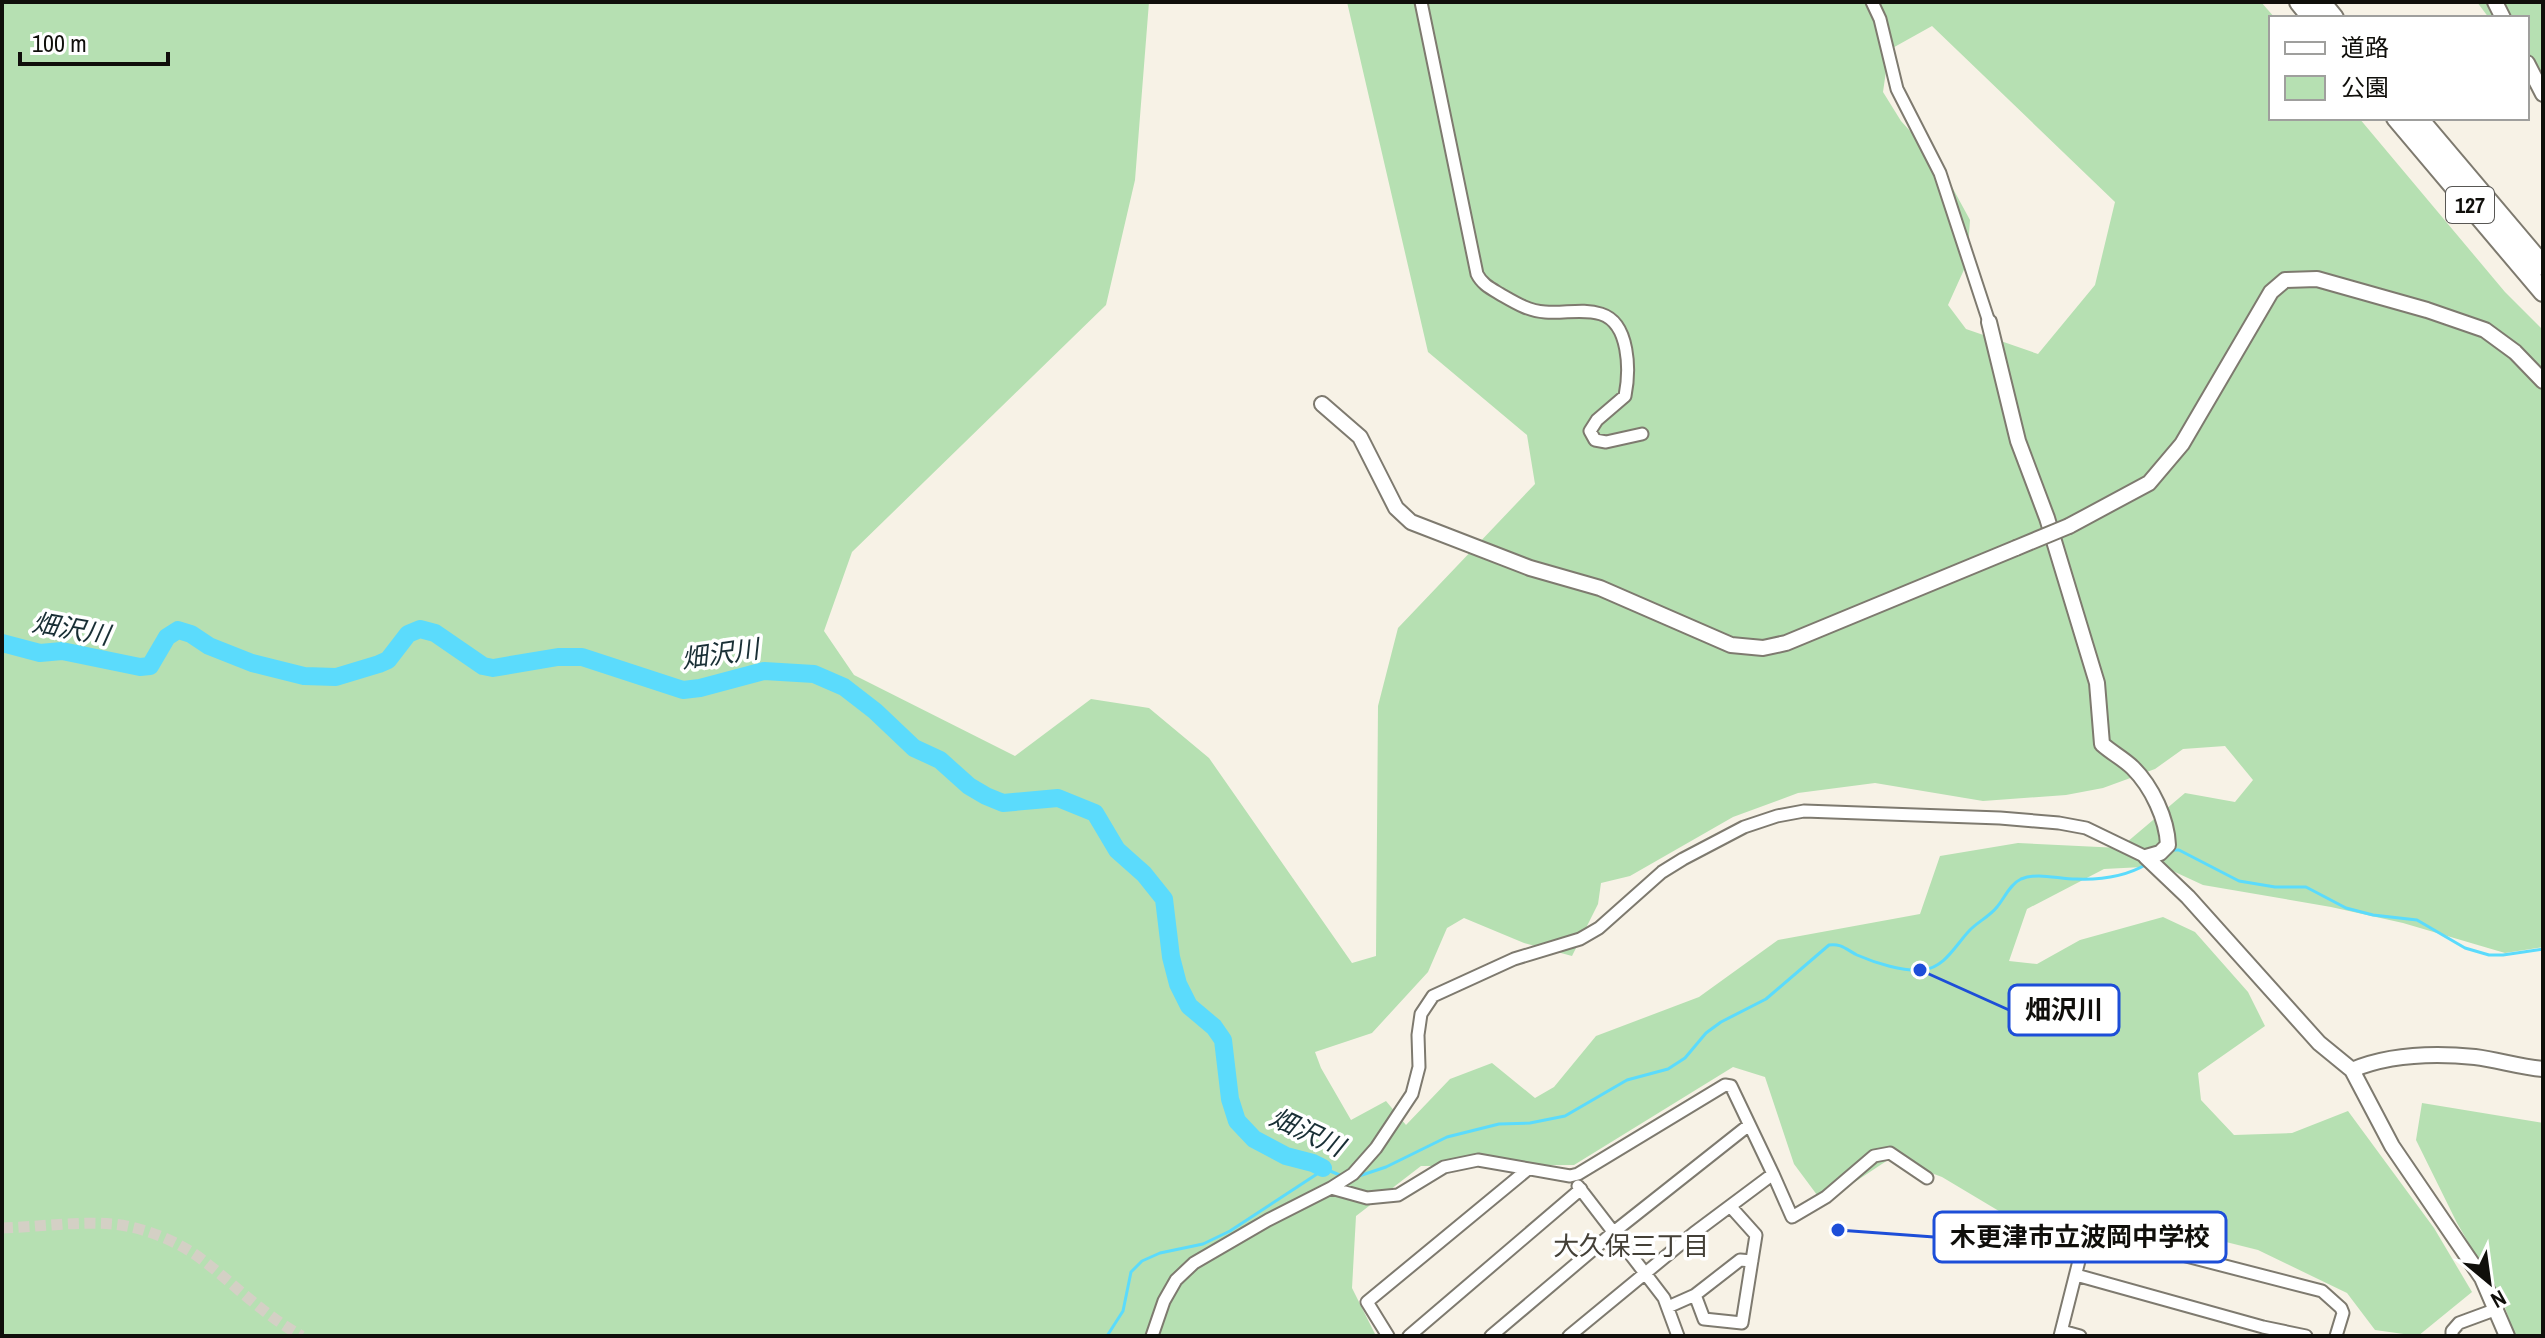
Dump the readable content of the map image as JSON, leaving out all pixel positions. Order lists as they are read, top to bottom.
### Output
{
  "streets": {
    "highway": ["127"]
  },
  "districts": ["大久保三丁目"],
  "water": ["畑沢川"],
  "places": ["畑沢川", "木更津市立波岡中学校"],
  "legend": ["道路", "公園"],
  "scale_bar": "100 m",
  "north": "bottom right"
}
